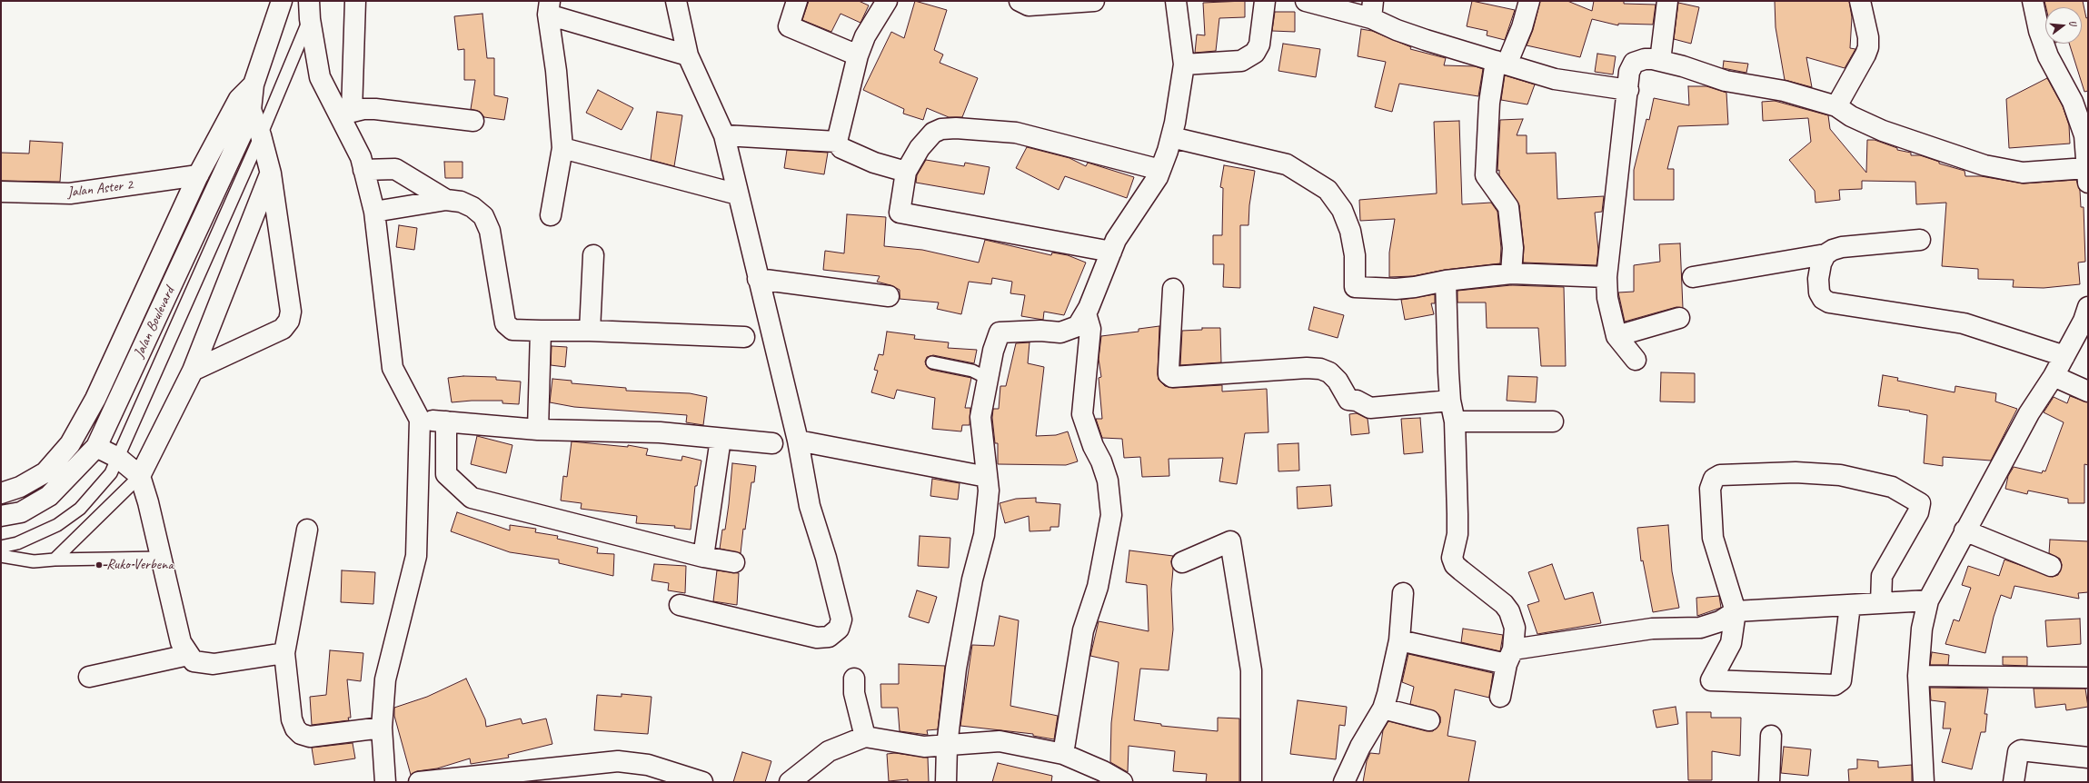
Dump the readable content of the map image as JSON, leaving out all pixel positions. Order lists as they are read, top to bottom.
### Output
{
  "streets": {
    "street": ["Jalan Aster 2", "Jalan Boulevard"]
  },
  "crossings": [
    ["Jalan Aster 2", "Jalan Boulevard"]
  ],
  "places": ["Ruko Verbena"],
  "north": "right"
}
